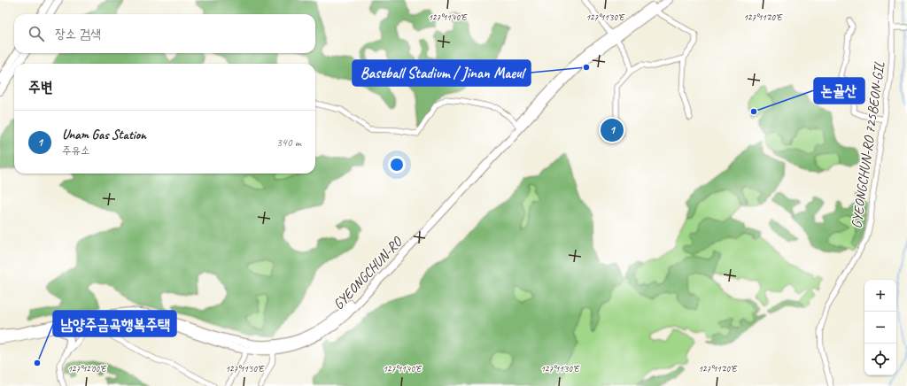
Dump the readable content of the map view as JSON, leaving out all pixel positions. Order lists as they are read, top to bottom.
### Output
{
  "streets": {
    "street": ["GYEONGCHUN-RO 725BEON-GIL", "GYEONGCHUN-RO"]
  },
  "places": ["Baseball Stadium / Jinan Maeul", "논골산", "남양주금곡행복주택"],
  "page": {
    "search": "장소 검색",
    "heading": "주변",
    "list": [
      {
        "mark": "1",
        "name": "Unam Gas Station",
        "note": "주유소",
        "value": "340 m"
      }
    ],
    "pins": "1",
    "map_buttons": ["+", "−"]
  },
  "coordinates": [
    "127°11'40\"E",
    "127°11'30\"E",
    "127°11'20\"E",
    "127°12'00\"E",
    "127°11'50\"E"
  ]
}
